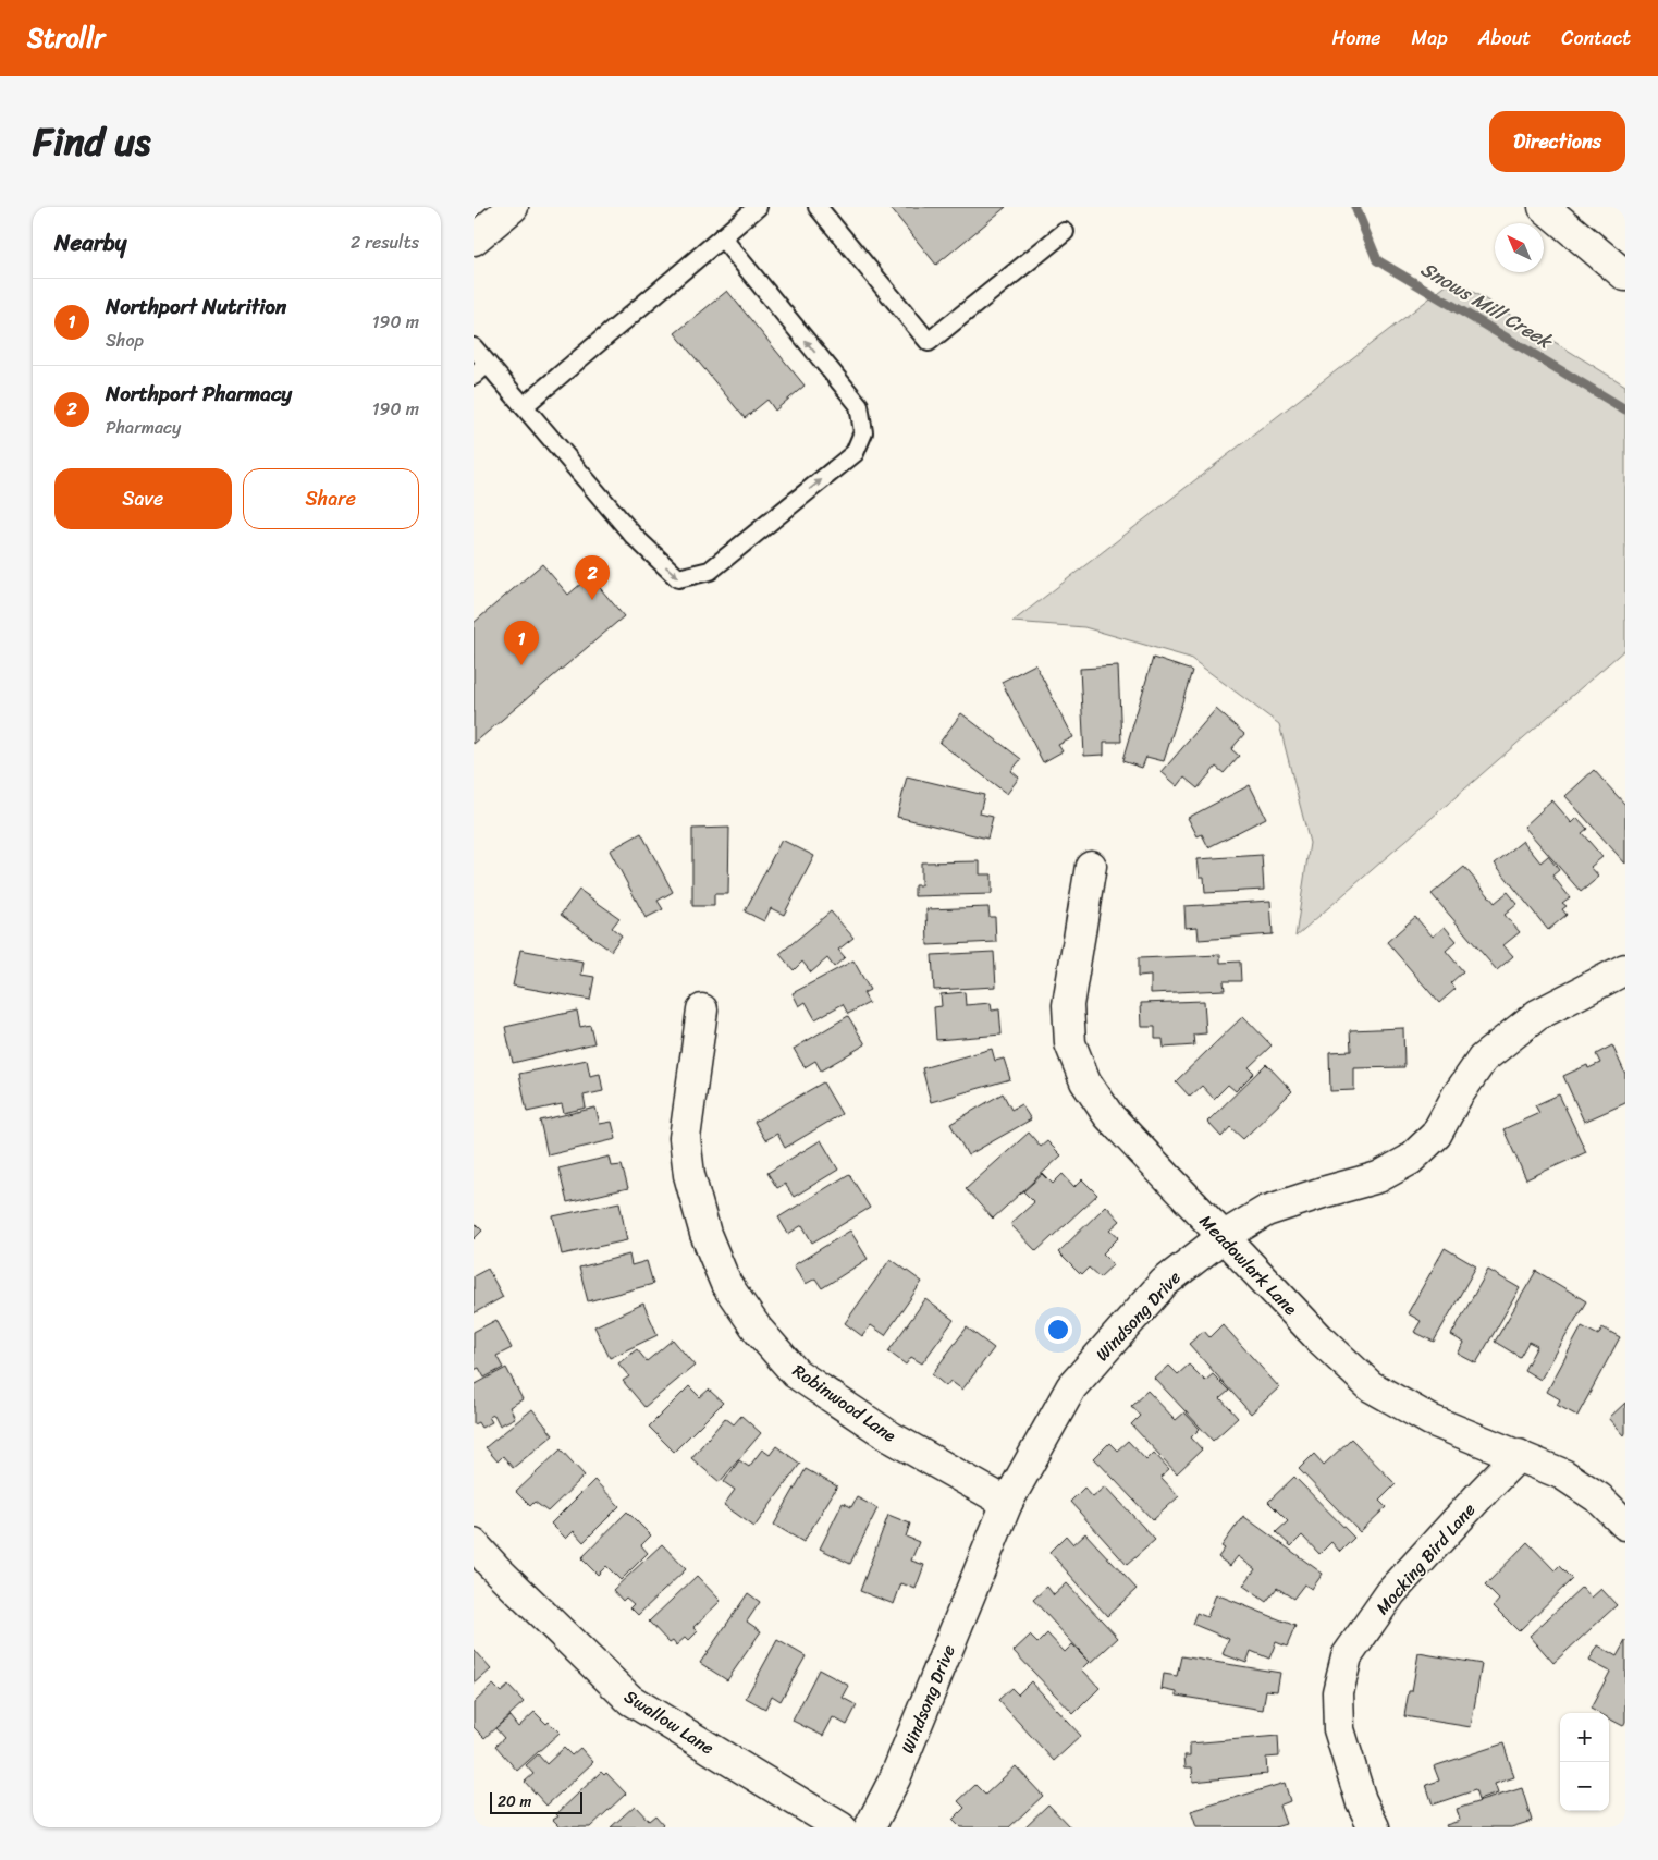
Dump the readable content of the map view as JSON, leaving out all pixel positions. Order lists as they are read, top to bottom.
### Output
{
  "streets": {
    "main road": [
      "Meadowlark Lane",
      "Windsong Drive",
      "Robinwood Lane",
      "Mocking Bird Lane",
      "Swallow Lane"
    ]
  },
  "crossings": [
    ["Meadowlark Lane", "Windsong Drive"],
    ["Meadowlark Lane", "Mocking Bird Lane"],
    ["Windsong Drive", "Robinwood Lane"]
  ],
  "water": ["Snows Mill Creek"],
  "scale_bar": "20 m",
  "north": "top left",
  "page": {
    "header": "Strollr",
    "nav": [
      "Home",
      "Map",
      "About",
      "Contact"
    ],
    "title": "Find us",
    "buttons": [
      "Directions",
      ["Save", "Share"]
    ],
    "heading": ["Nearby", "2 results"],
    "list": [
      {
        "mark": "1",
        "name": "Northport Nutrition",
        "note": "Shop",
        "value": "190 m"
      },
      {
        "mark": "2",
        "name": "Northport Pharmacy",
        "note": "Pharmacy",
        "value": "190 m"
      }
    ],
    "pins": ["2", "1"],
    "map_buttons": ["+", "−"],
    "scale": "20 m"
  }
}
